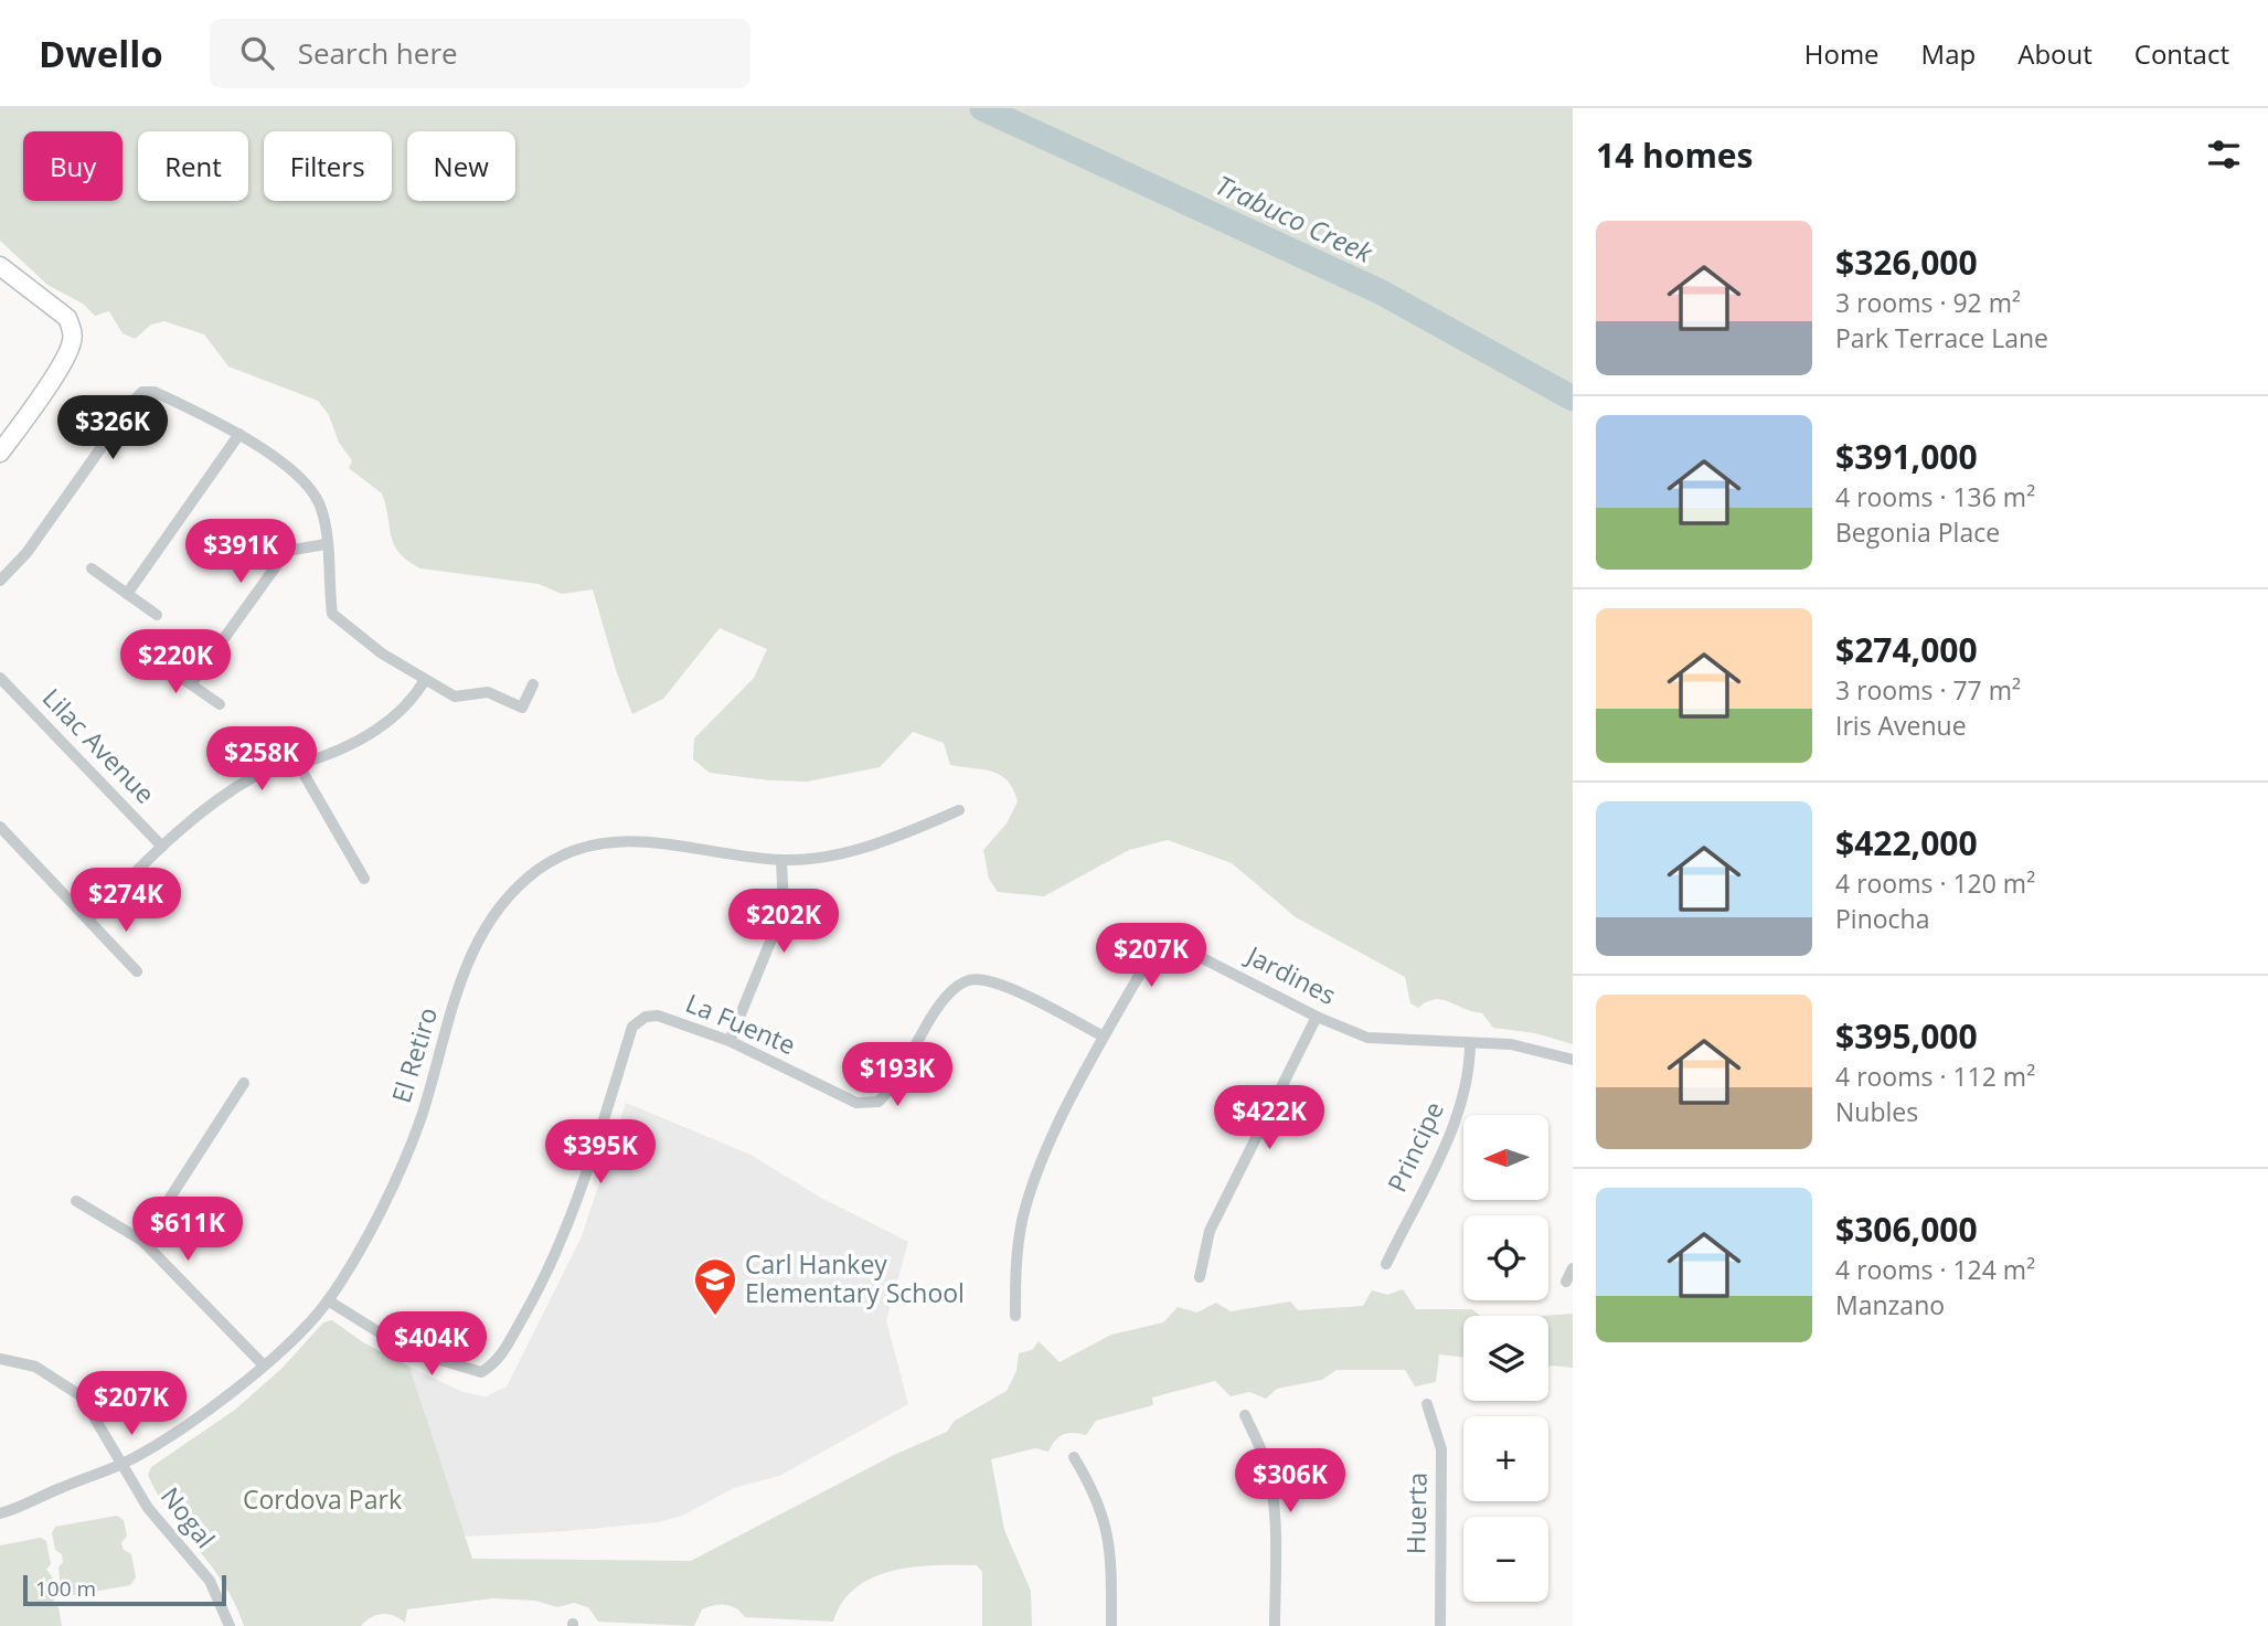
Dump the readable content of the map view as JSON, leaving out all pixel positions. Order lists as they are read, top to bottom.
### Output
{
  "streets": {
    "street": [
      "Lilac Avenue",
      "Jardines",
      "La Fuente",
      "El Retiro",
      "Principe",
      "Huerta",
      "Nogal"
    ]
  },
  "crossings": [
    ["Jardines", "La Fuente"],
    ["Jardines", "Principe"],
    ["La Fuente", "El Retiro"],
    ["El Retiro", "Nogal"]
  ],
  "water": ["Trabuco Creek"],
  "parks": ["Cordova Park"],
  "places": {
    "school or university": ["Carl Hankey Elementary School"]
  },
  "scale_bar": "100 m",
  "north": "left",
  "page": {
    "header": "Dwello",
    "search": "Search here",
    "nav": [
      "Home",
      "Map",
      "About",
      "Contact"
    ],
    "heading": "14 homes",
    "chip": [
      "Buy",
      "Rent",
      "Filters",
      "New"
    ],
    "list": [
      {
        "name": "$326,000",
        "note": "3 rooms · 92 m² · Park Terrace Lane"
      },
      {
        "name": "$391,000",
        "note": "4 rooms · 136 m² · Begonia Place"
      },
      {
        "name": "$274,000",
        "note": "3 rooms · 77 m² · Iris Avenue"
      },
      {
        "name": "$422,000",
        "note": "4 rooms · 120 m² · Pinocha"
      },
      {
        "name": "$395,000",
        "note": "4 rooms · 112 m² · Nubles"
      },
      {
        "name": "$306,000",
        "note": "4 rooms · 124 m² · Manzano"
      }
    ],
    "price": [
      "$326K",
      "$391K",
      "$220K",
      "$258K",
      "$274K",
      "$202K",
      "$207K",
      "$193K",
      "$422K",
      "$395K",
      "$611K",
      "$404K",
      "$207K",
      "$306K"
    ],
    "map_buttons": ["+", "−"],
    "scale": "100 m"
  }
}
